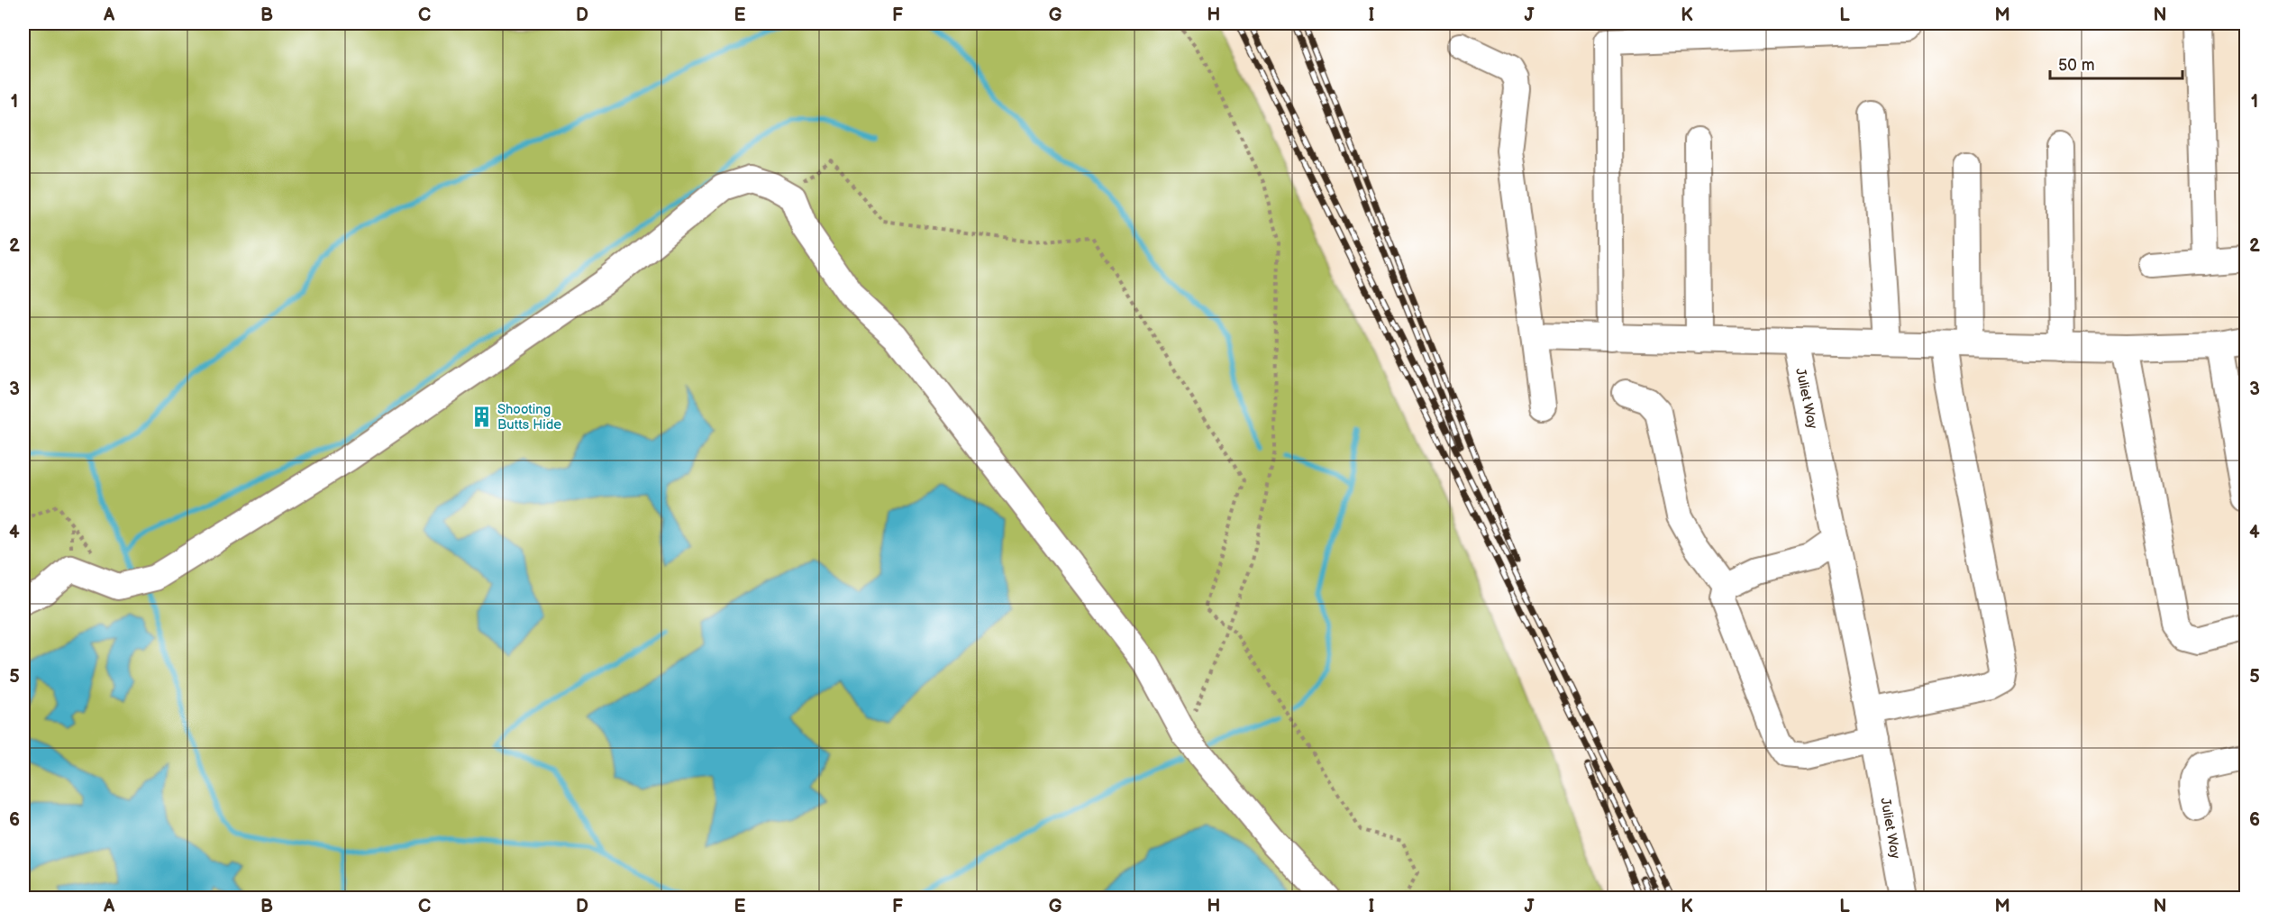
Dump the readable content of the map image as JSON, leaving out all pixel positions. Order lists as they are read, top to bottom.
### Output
{
  "streets": {
    "street": ["Juliet Way"]
  },
  "places": {
    "building": ["Shooting Butts Hide"]
  },
  "scale_bar": "50 m",
  "grid": {
    "columns": [
      "A",
      "B",
      "C",
      "D",
      "E",
      "F",
      "G",
      "H",
      "I",
      "J",
      "K",
      "L",
      "M",
      "N"
    ],
    "rows": [
      "1",
      "2",
      "3",
      "4",
      "5",
      "6"
    ]
  }
}
